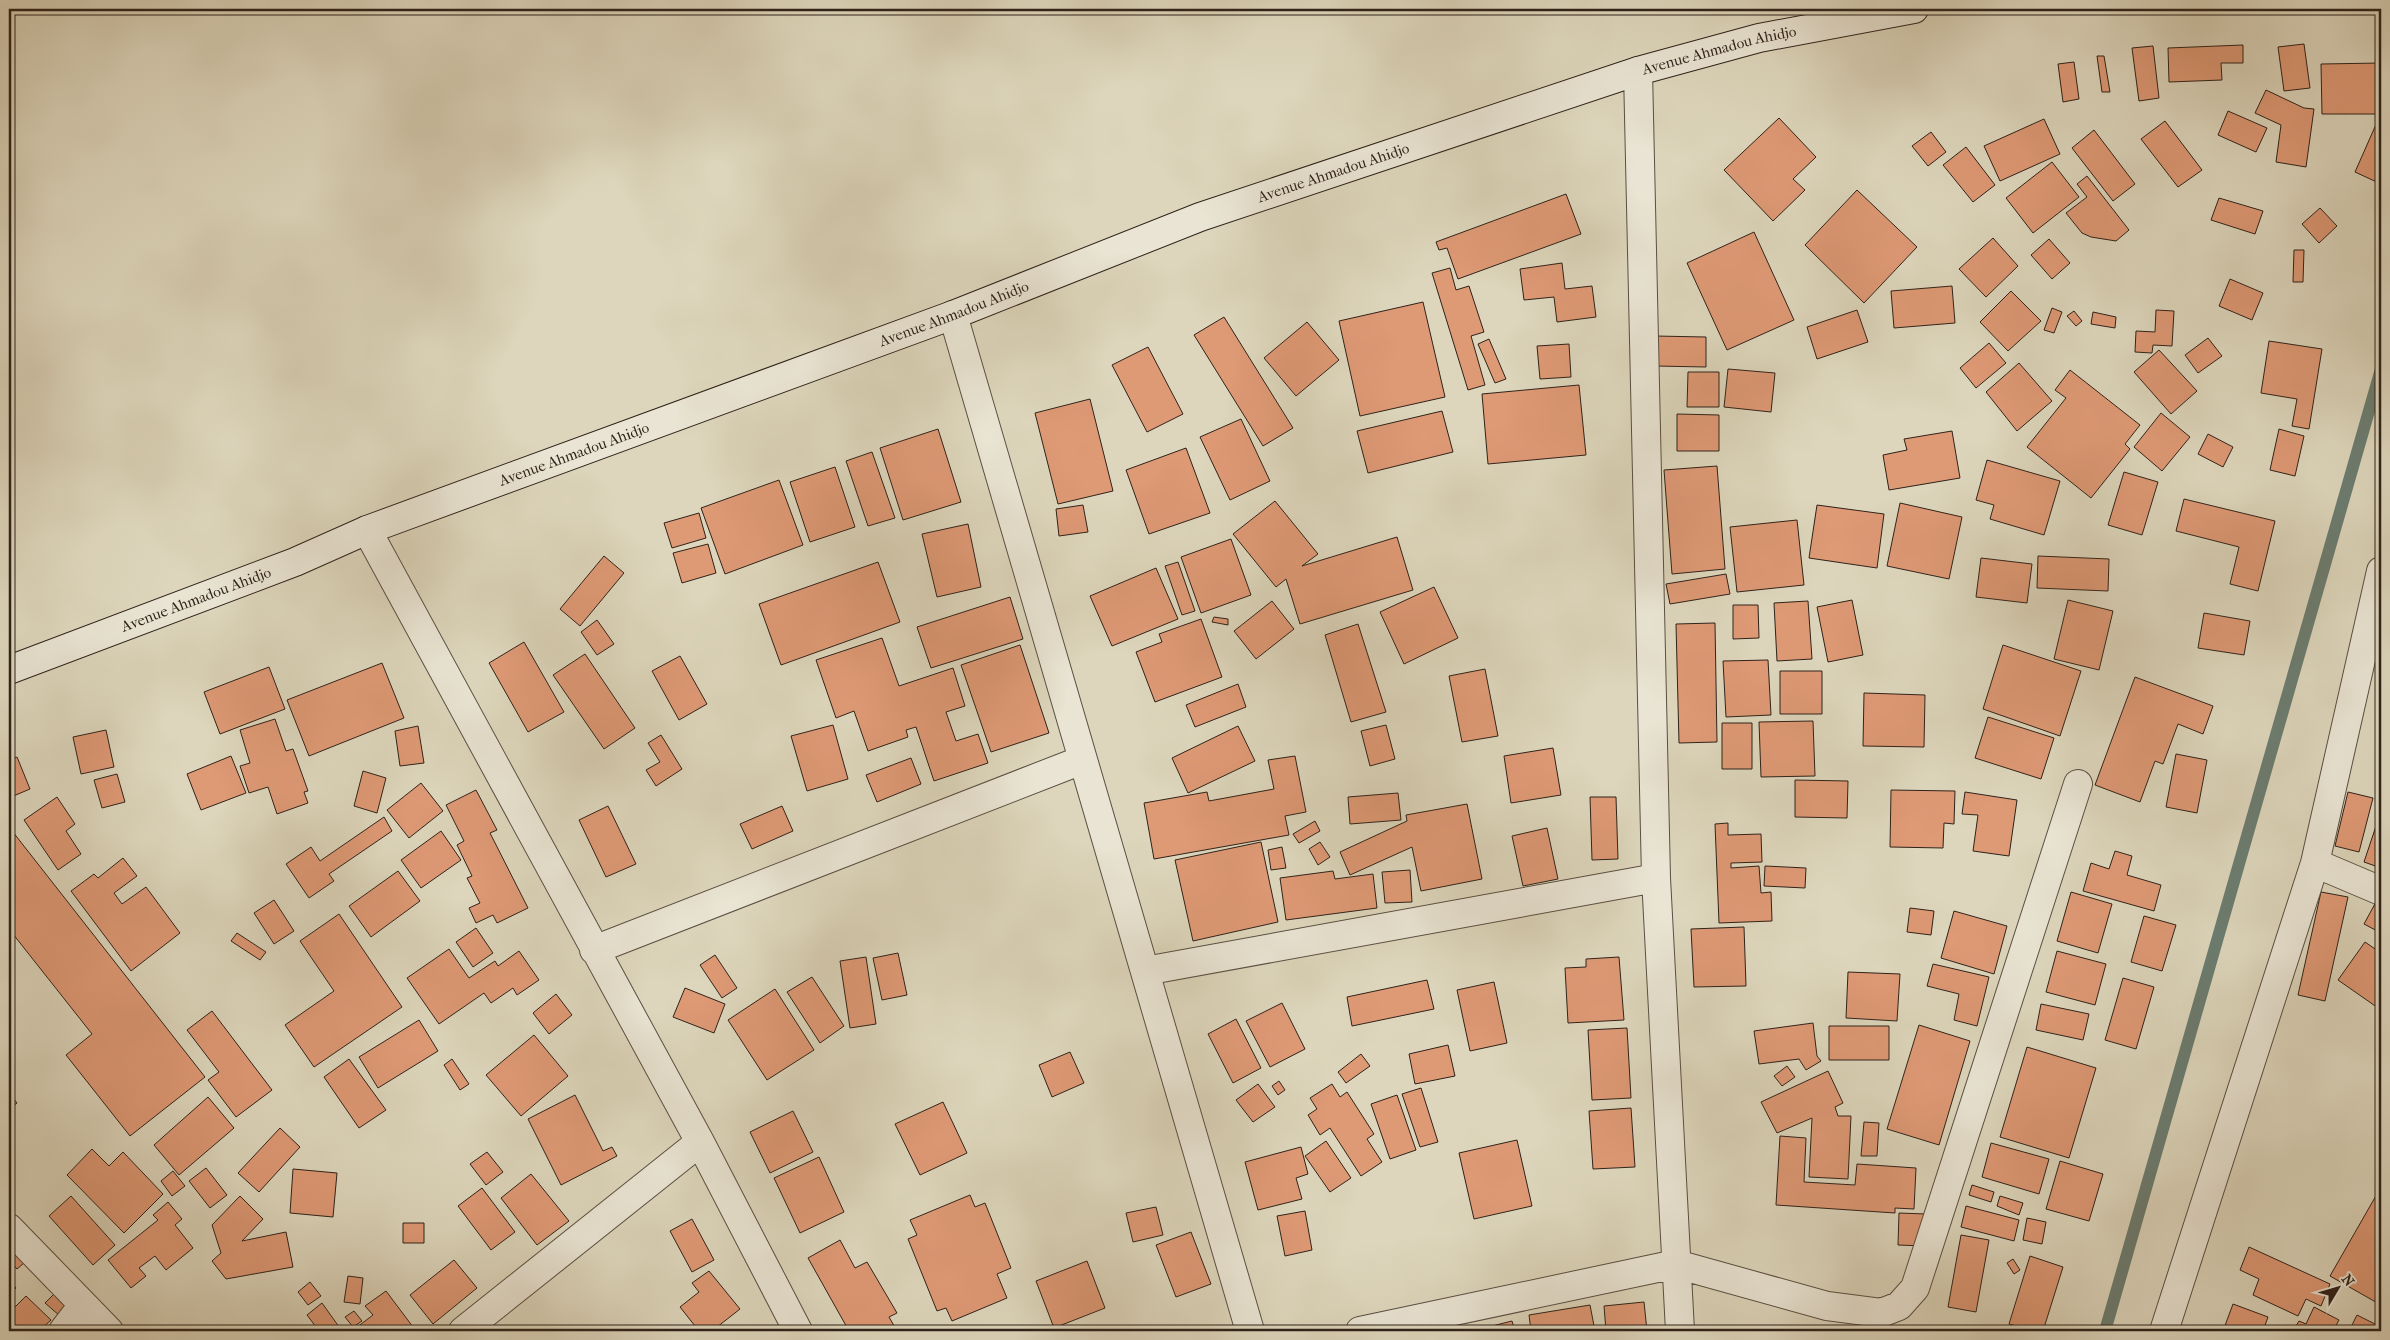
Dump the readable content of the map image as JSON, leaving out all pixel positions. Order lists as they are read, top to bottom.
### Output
{
  "streets": {
    "street": ["Avenue Ahmadou Ahidjo"]
  },
  "north": "top right"
}
